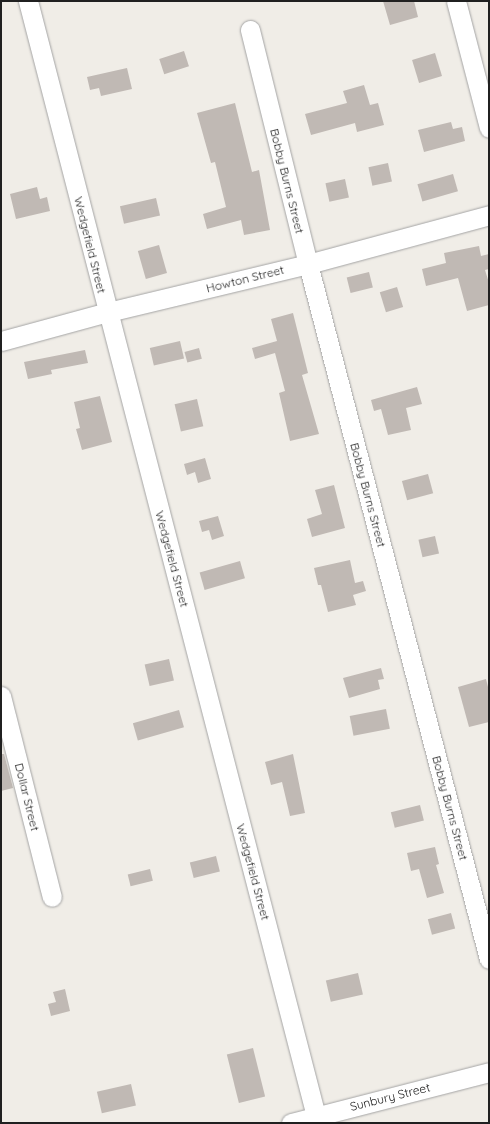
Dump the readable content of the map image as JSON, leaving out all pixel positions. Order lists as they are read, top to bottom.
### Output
{
  "streets": {
    "street": [
      "Bobby Burns Street",
      "Wedgefield Street",
      "Howton Street",
      "Dollar Street",
      "Sunbury Street"
    ]
  },
  "crossings": [
    ["Bobby Burns Street", "Howton Street"],
    ["Wedgefield Street", "Howton Street"],
    ["Wedgefield Street", "Sunbury Street"]
  ]
}
